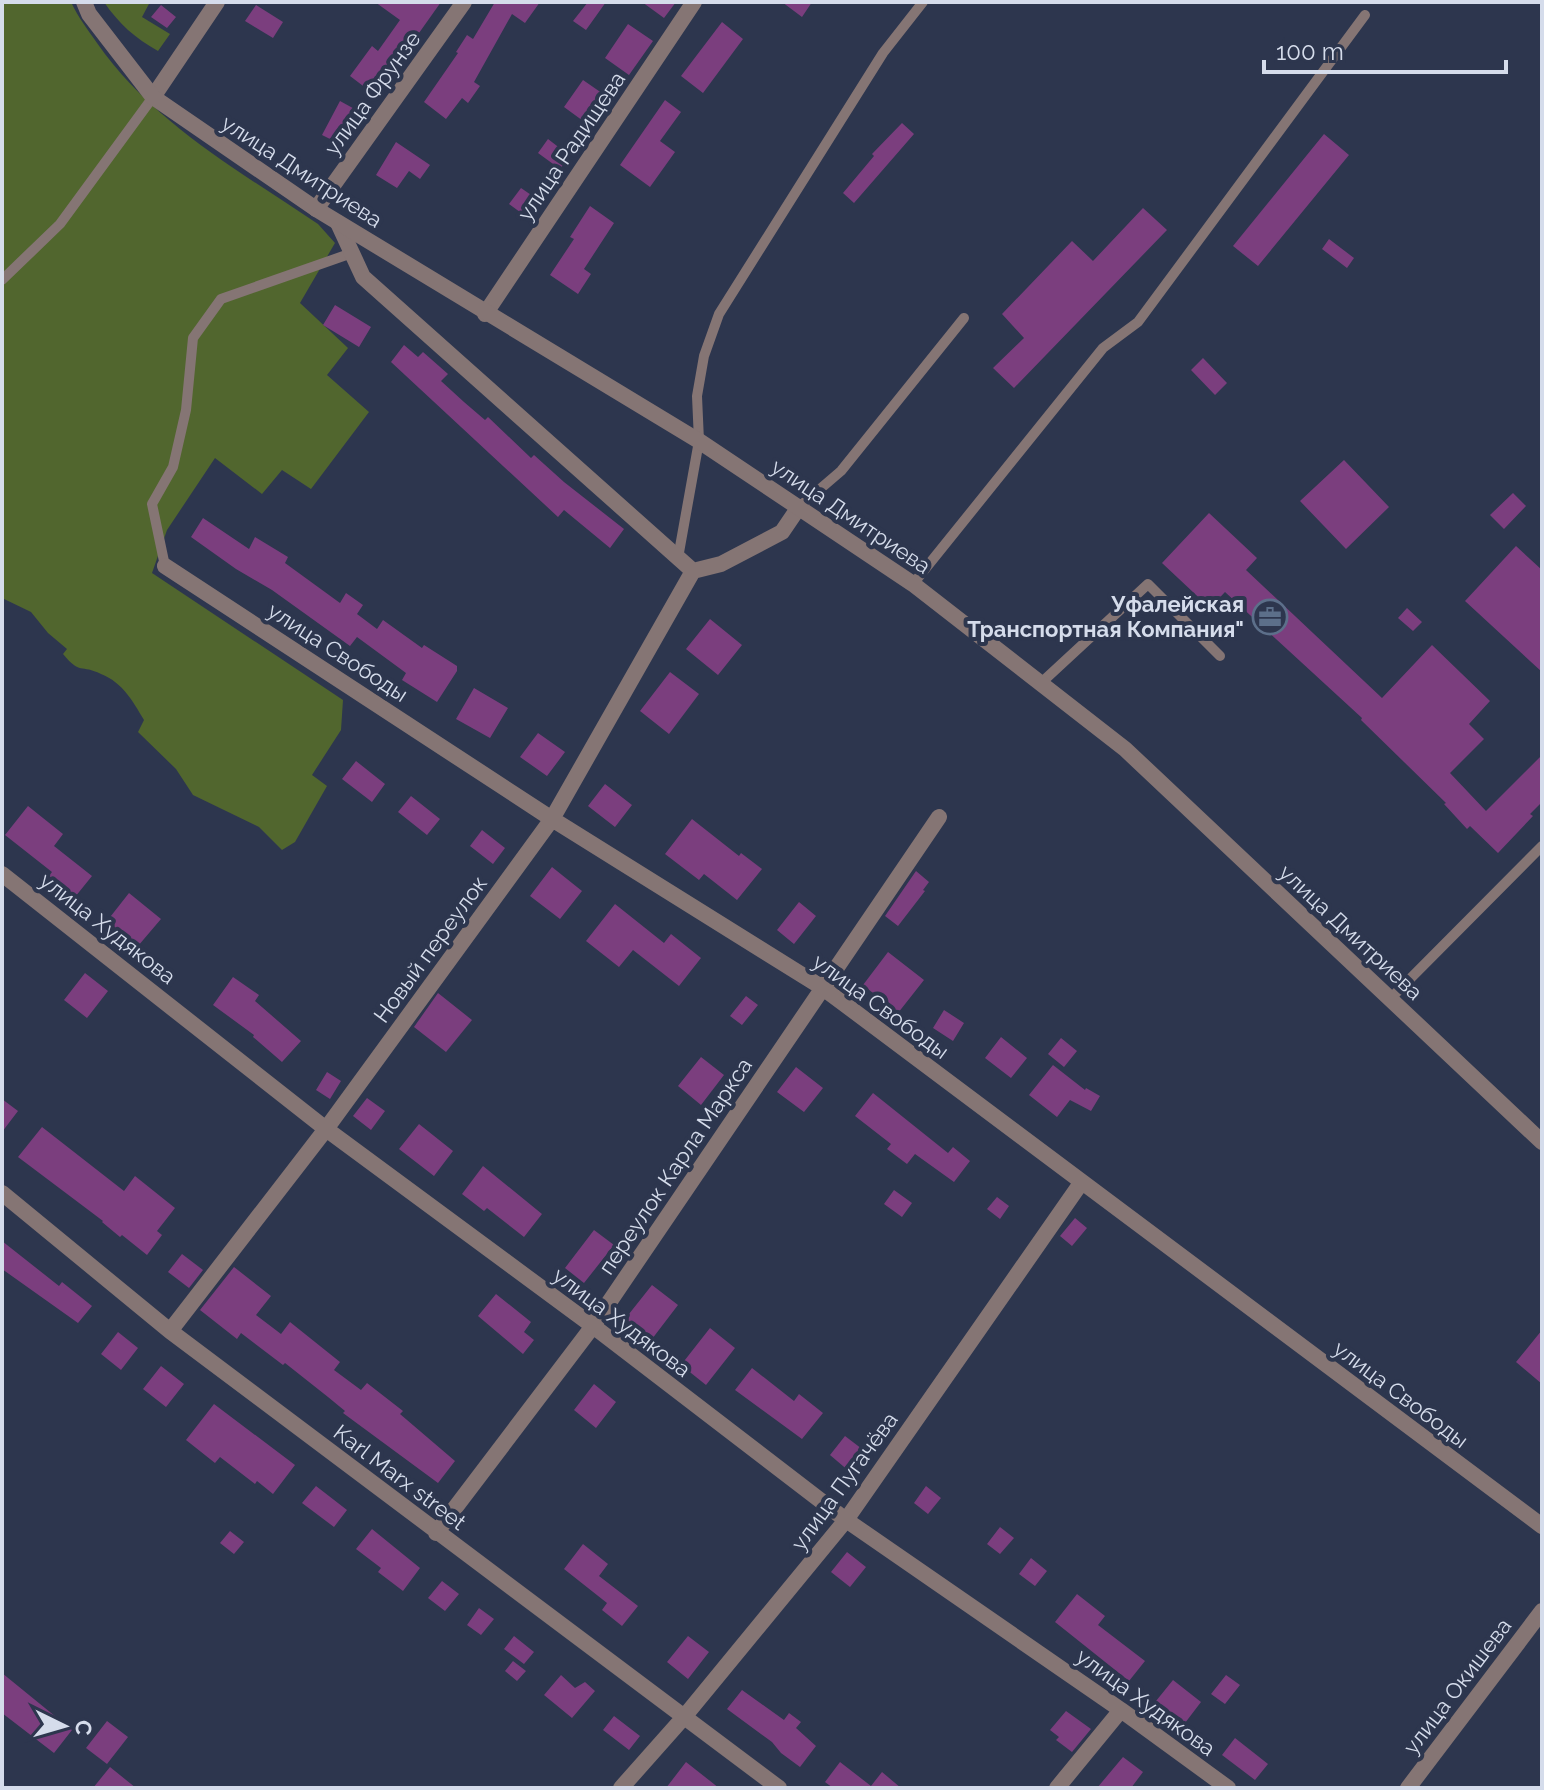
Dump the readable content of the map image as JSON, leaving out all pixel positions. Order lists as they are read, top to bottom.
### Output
{
  "streets": {
    "street": [
      "улица Фрунзе",
      "улица Радищева",
      "улица Дмитриева",
      "улица Свободы",
      "улица Худякова",
      "Новый переулок",
      "переулок Карла Маркса",
      "Karl Marx street",
      "улица Пугачёва",
      "улица Окишева"
    ]
  },
  "crossings": [
    ["улица Фрунзе", "улица Дмитриева"],
    ["улица Радищева", "улица Дмитриева"],
    ["улица Свободы", "Новый переулок"],
    ["улица Свободы", "переулок Карла Маркса"],
    ["улица Свободы", "улица Пугачёва"],
    ["улица Худякова", "Новый переулок"],
    ["улица Худякова", "переулок Карла Маркса"],
    ["улица Худякова", "улица Пугачёва"],
    ["Новый переулок", "Karl Marx street"],
    ["переулок Карла Маркса", "Karl Marx street"],
    ["Karl Marx street", "улица Пугачёва"]
  ],
  "places": {
    "office": ["Уфалейская Транспортная Компания\""]
  },
  "scale_bar": "100 m",
  "north": "right"
}
